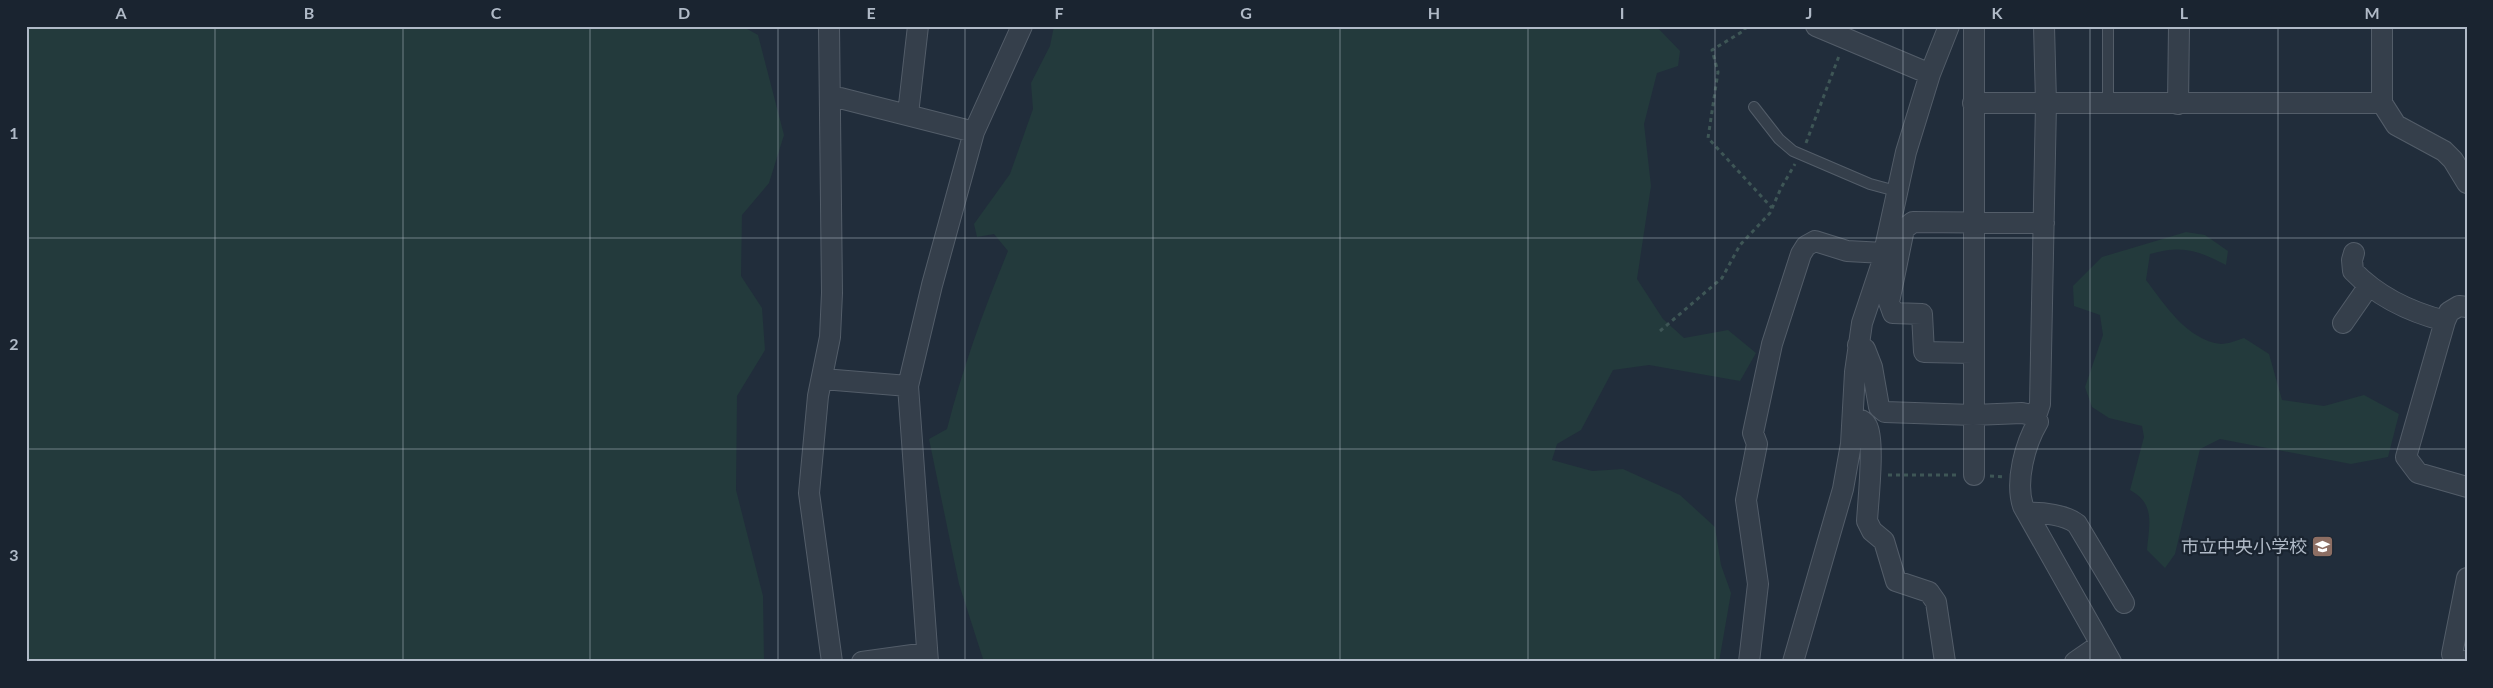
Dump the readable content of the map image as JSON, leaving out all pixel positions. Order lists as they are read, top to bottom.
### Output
{
  "places": {
    "school or university": ["市立中央小学校"]
  },
  "grid": {
    "columns": [
      "A",
      "B",
      "C",
      "D",
      "E",
      "F",
      "G",
      "H",
      "I",
      "J",
      "K",
      "L",
      "M"
    ],
    "rows": ["1", "2", "3"]
  }
}
